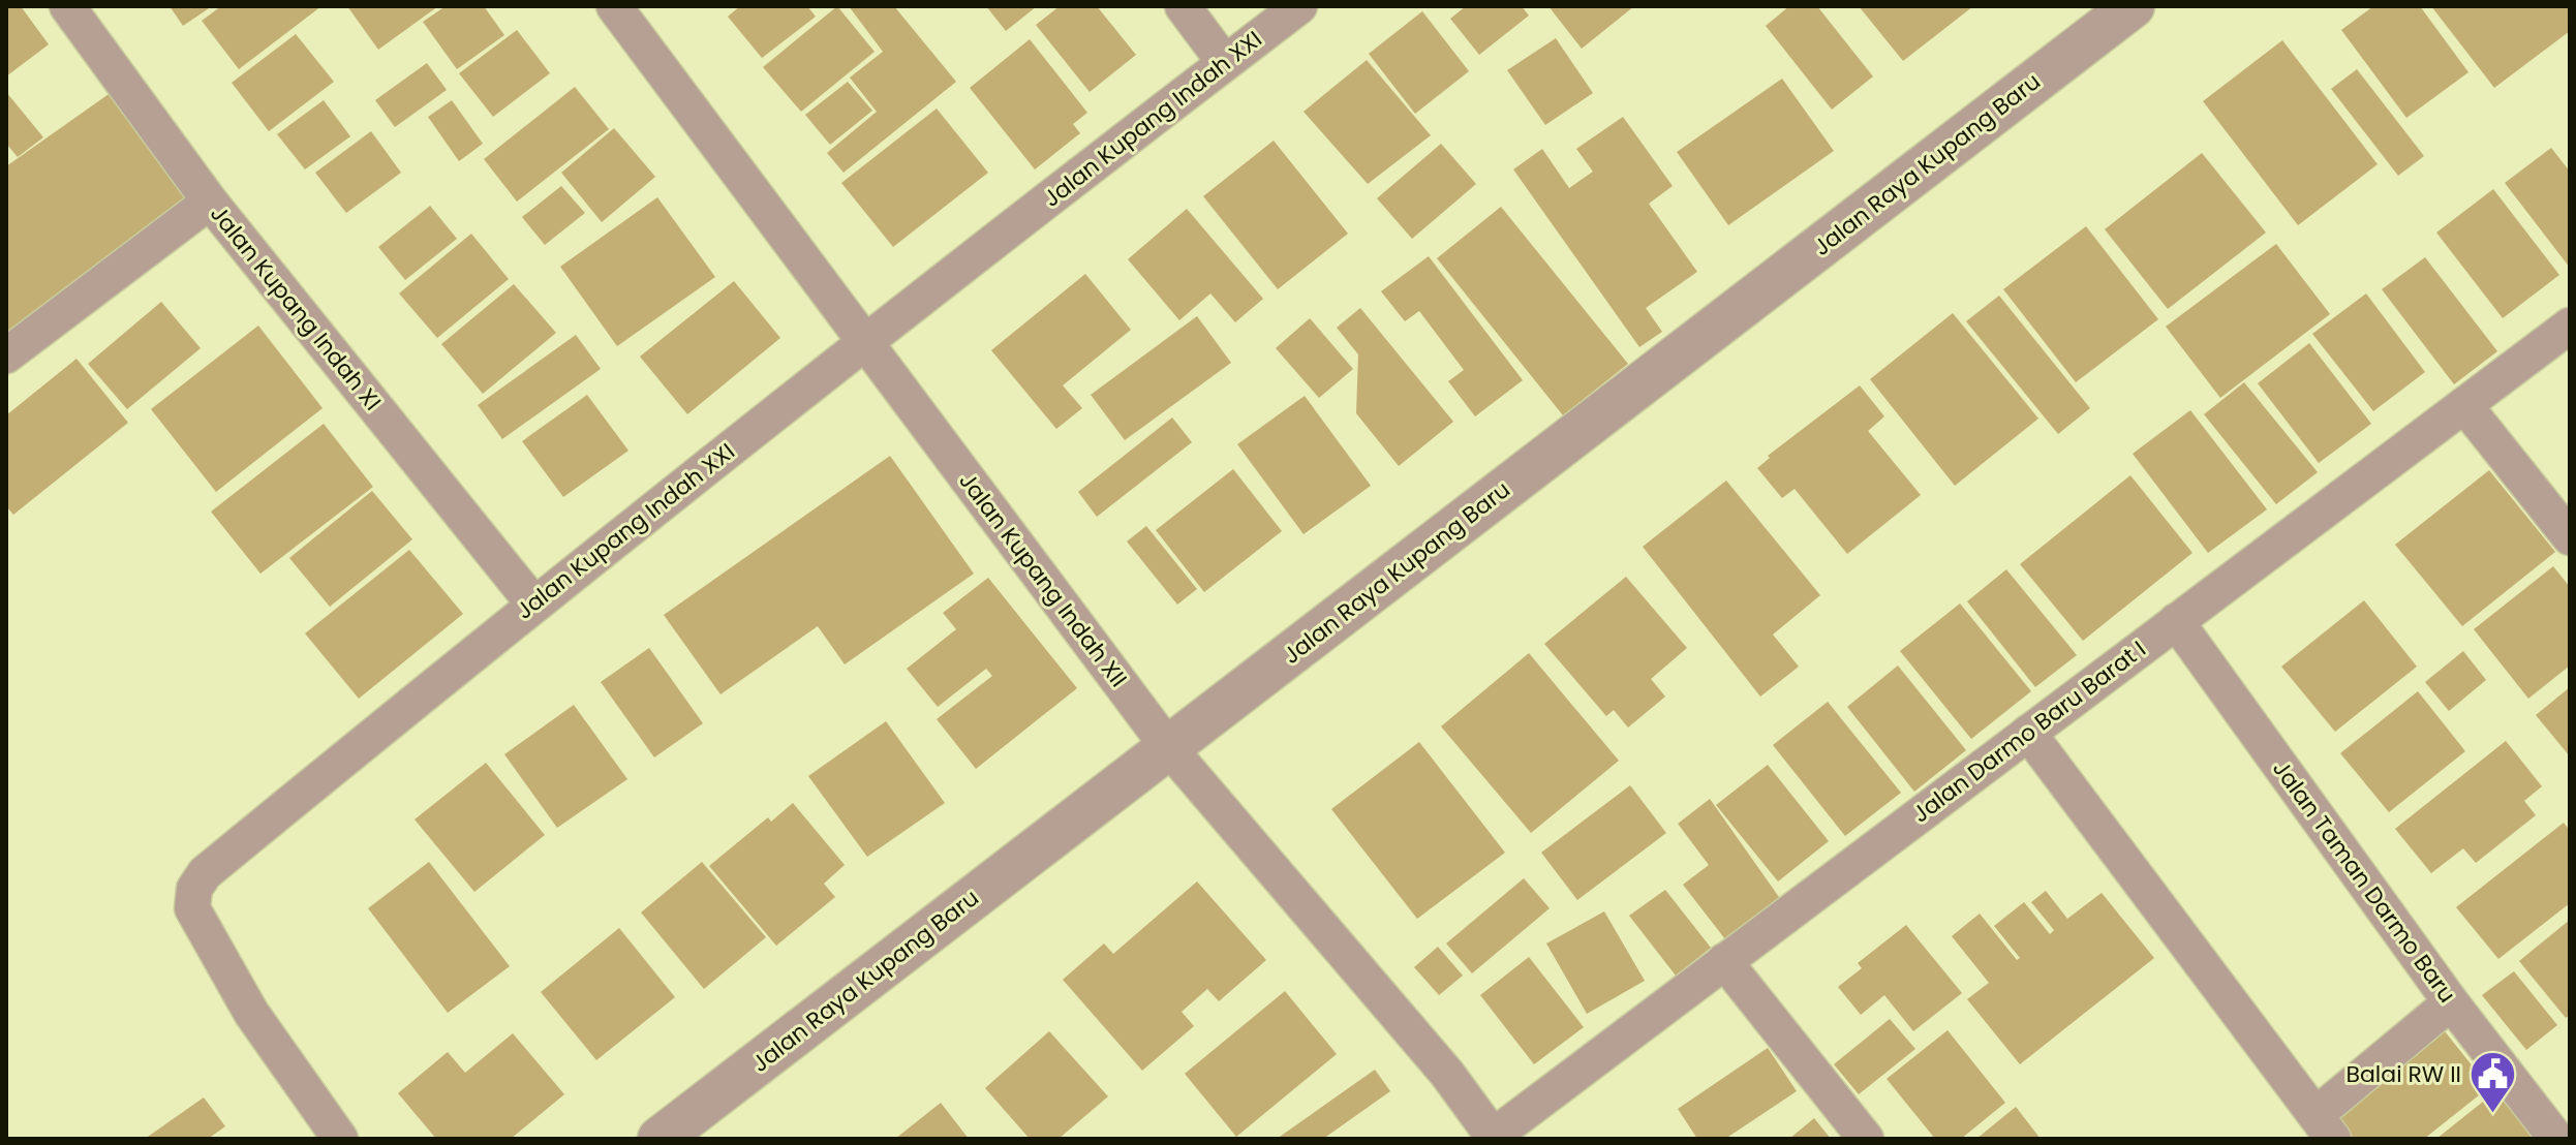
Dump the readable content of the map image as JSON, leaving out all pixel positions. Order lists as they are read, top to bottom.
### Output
{
  "streets": {
    "street": [
      "Jalan Kupang Indah XXI",
      "Jalan Raya Kupang Baru",
      "Jalan Kupang Indah XI",
      "Jalan Kupang Indah XII",
      "Jalan Darmo Baru Barat I",
      "Jalan Taman Darmo Baru"
    ]
  },
  "crossings": [
    ["Jalan Kupang Indah XXI", "Jalan Kupang Indah XI"],
    ["Jalan Kupang Indah XXI", "Jalan Kupang Indah XII"],
    ["Jalan Raya Kupang Baru", "Jalan Kupang Indah XII"],
    ["Jalan Kupang Indah XII", "Jalan Darmo Baru Barat I"],
    ["Jalan Darmo Baru Barat I", "Jalan Taman Darmo Baru"]
  ],
  "places": {
    "public building": ["Balai RW II"]
  }
}
